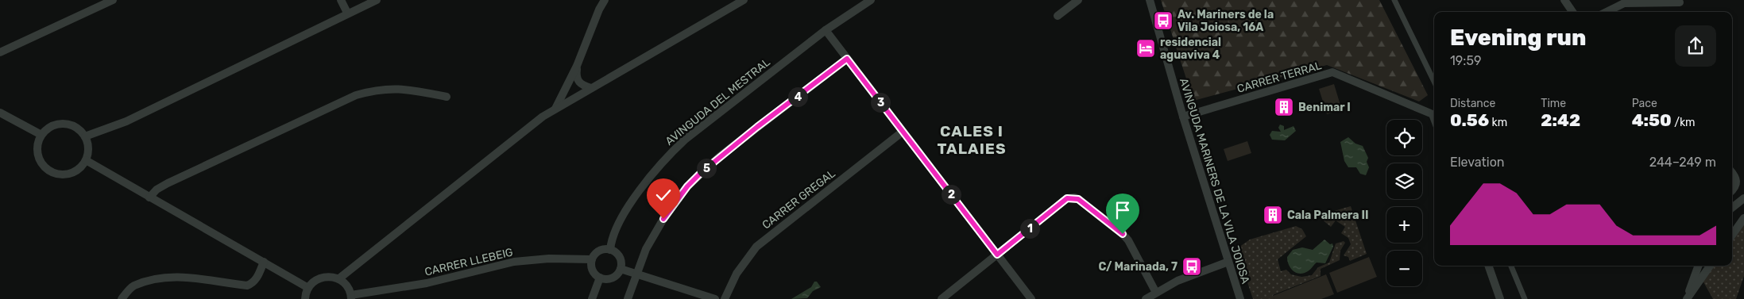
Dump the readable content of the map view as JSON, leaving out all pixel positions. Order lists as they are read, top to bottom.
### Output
{
  "streets": {
    "street": [
      "CARRER TERRAL",
      "AVINGUDA DEL MESTRAL",
      "AVINGUDA MARINERS DE LA VILA JOIOSA",
      "CARRER GREGAL",
      "CARRER LLEBEIG"
    ]
  },
  "crossings": [
    ["CARRER TERRAL", "AVINGUDA MARINERS DE LA VILA JOIOSA"],
    ["AVINGUDA DEL MESTRAL", "CARRER LLEBEIG"]
  ],
  "districts": ["CALES I TALAIES"],
  "places": {
    "bus stop": ["Av. Mariners de la Vila Joiosa, 16A", "C/ Marinada, 7"],
    "hotel": ["residencial aguaviva 4"],
    "building": ["Benimar I", "Cala Palmera II"]
  },
  "page": {
    "heading": ["Evening run", "19:59"],
    "stats": [
      ["Distance", "0.56 km"],
      ["Time", "2:42"],
      ["Pace", "4:50 /km"]
    ],
    "pins": [
      "4",
      "3",
      "5",
      "2",
      "1"
    ],
    "map_buttons": ["+", "−"],
    "chart": ["Elevation", "244–249 m"]
  }
}
